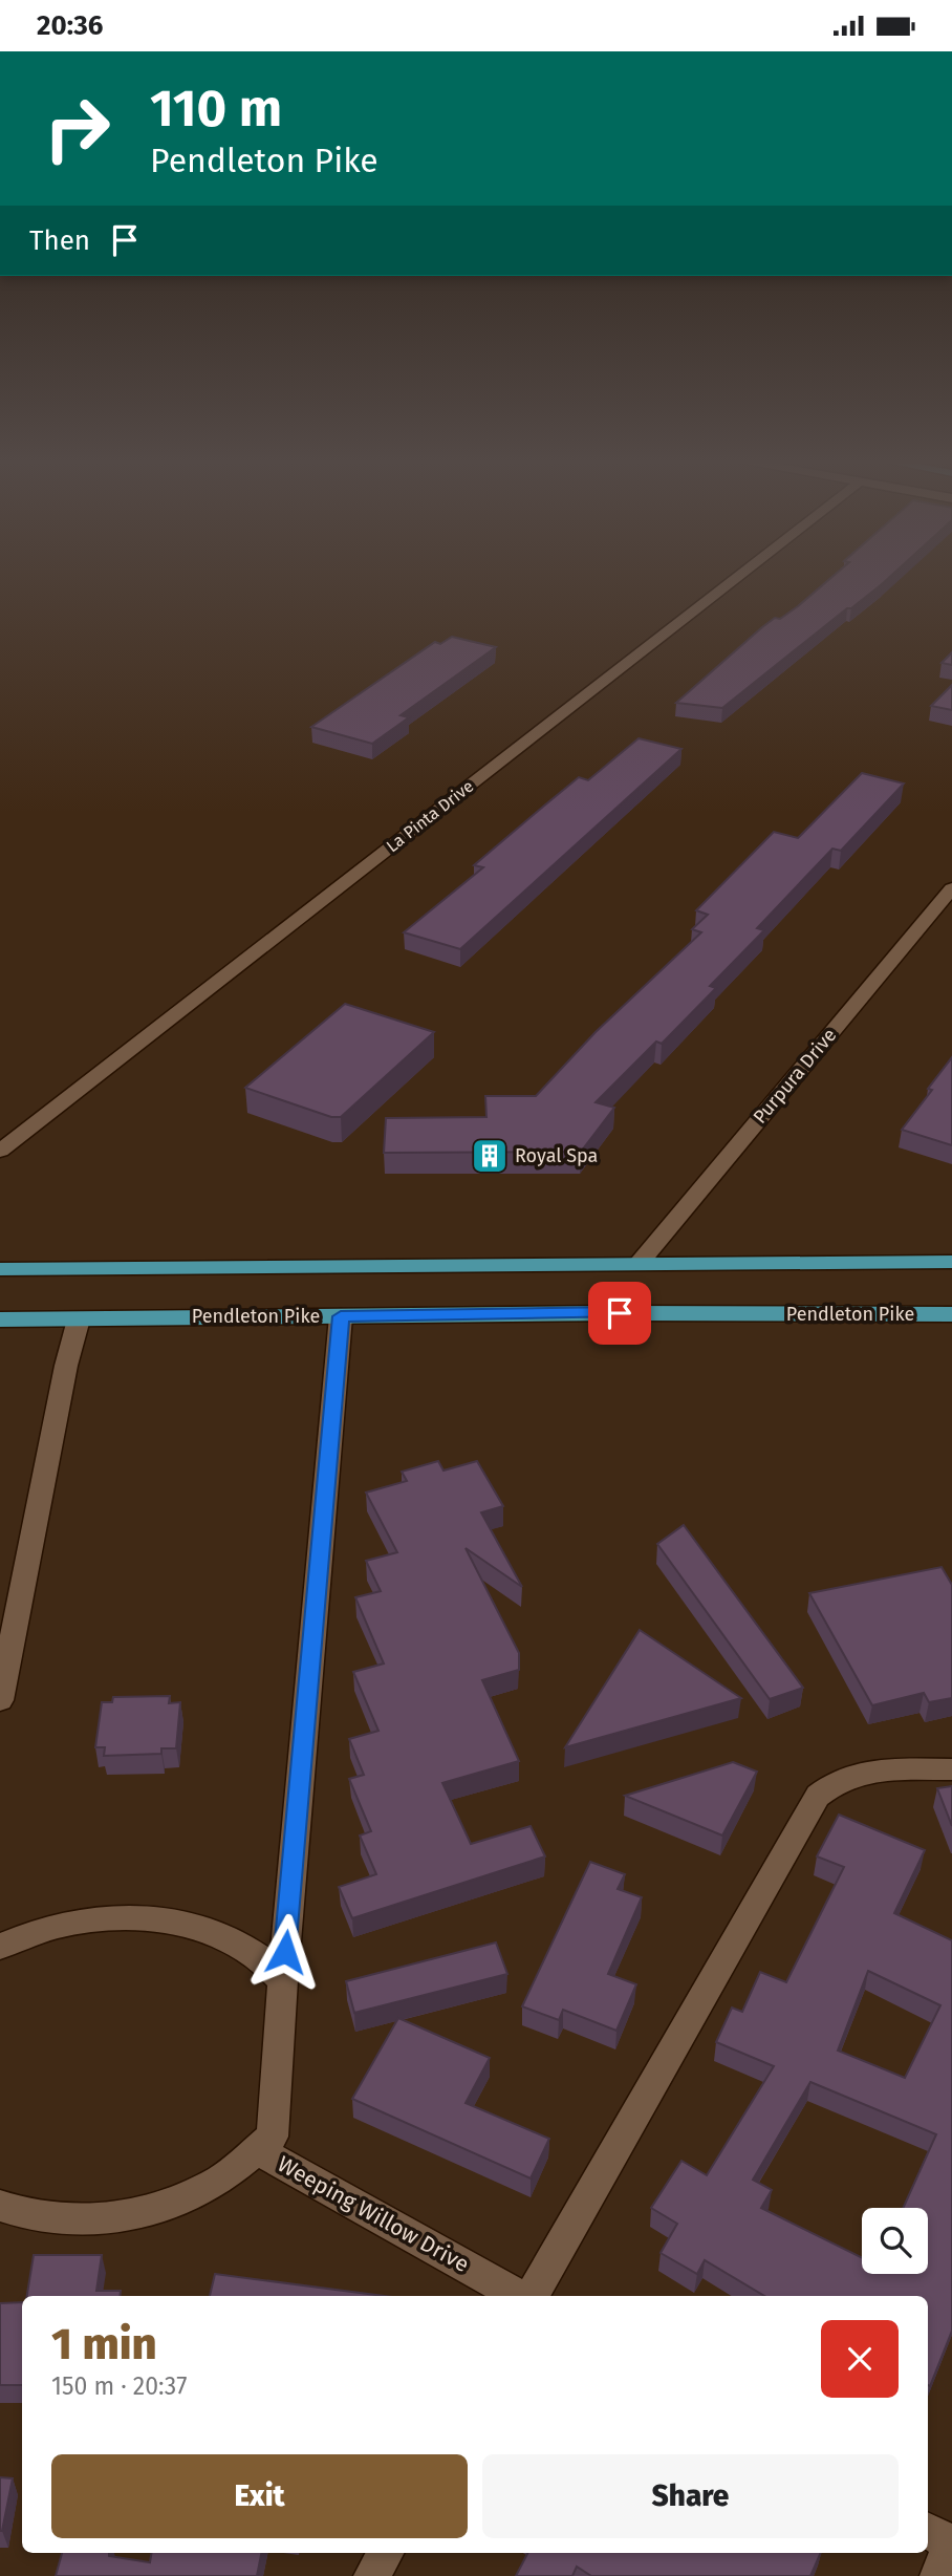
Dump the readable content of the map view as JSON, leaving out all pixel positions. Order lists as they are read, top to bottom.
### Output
{
  "streets": {
    "main road": ["Pendleton Pike"],
    "street": ["La Pinta Drive", "Purpura Drive", "Weeping Willow Drive"]
  },
  "places": {
    "building": ["Royal Spa"]
  },
  "page": {
    "status": "20:36",
    "turn": ["110 m", "Pendleton Pike"],
    "then": "Then",
    "heading": ["1 min", "150 m · 20:37"],
    "buttons": ["Exit", "Share"]
  }
}
